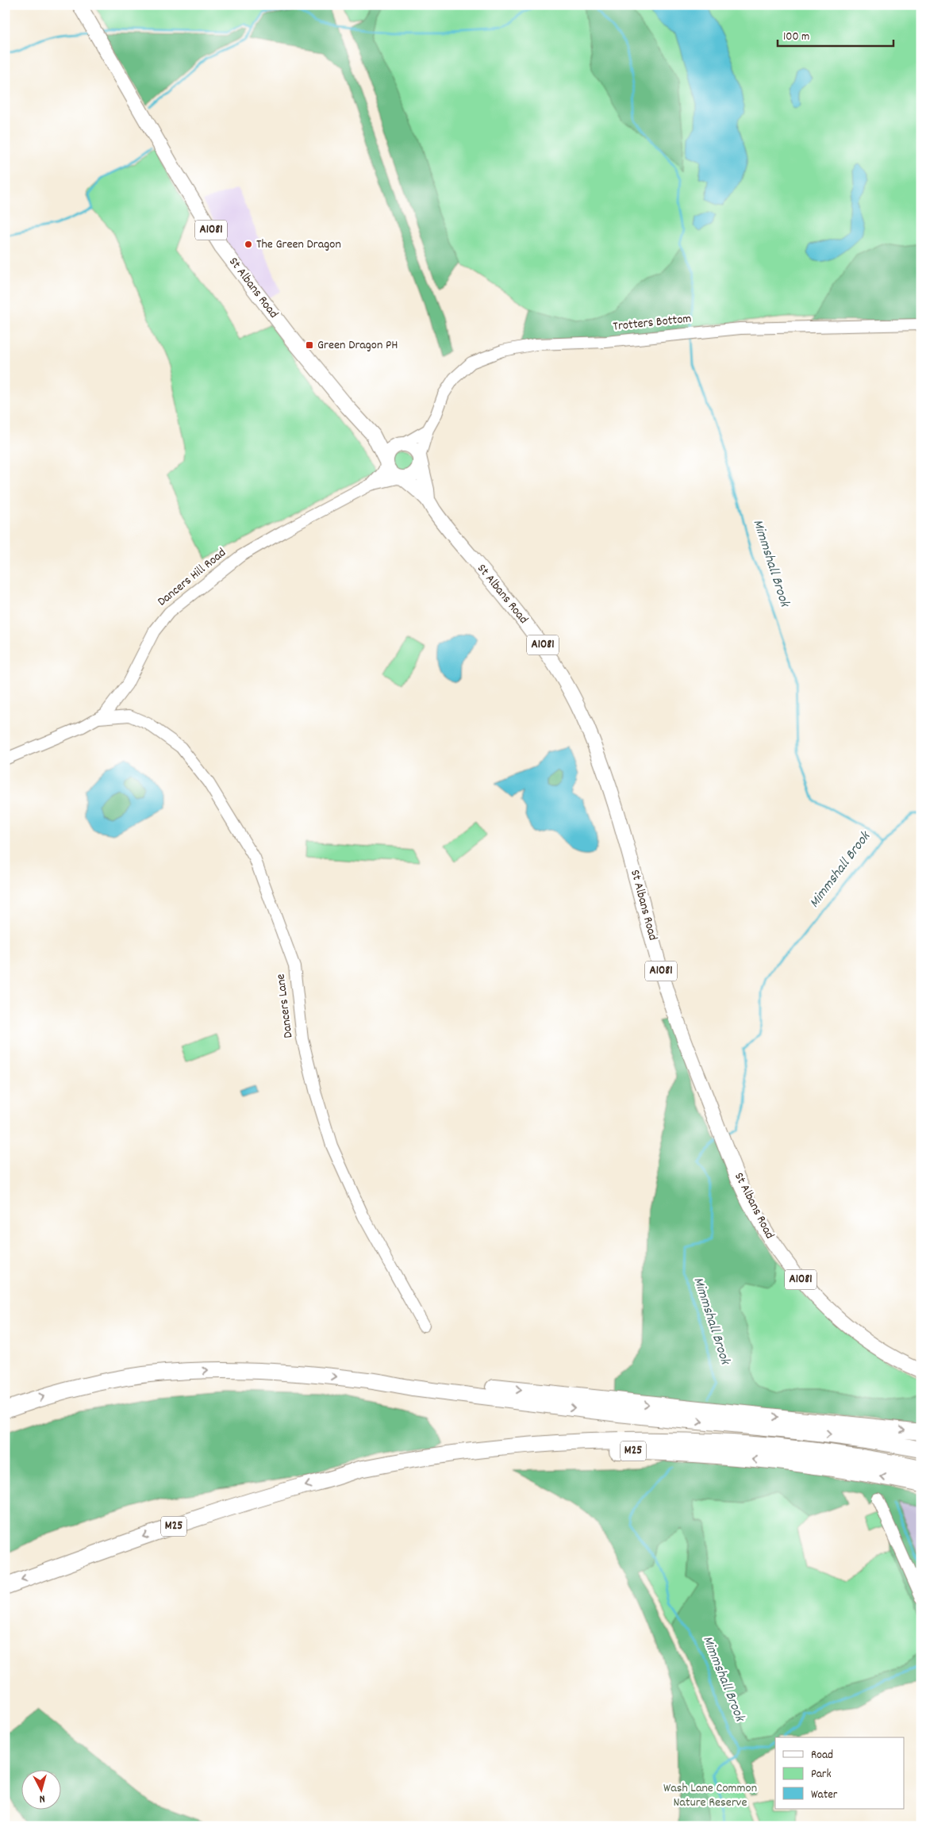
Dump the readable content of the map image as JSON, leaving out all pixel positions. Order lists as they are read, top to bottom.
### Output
{
  "streets": {
    "highway": ["M25"],
    "main road": ["A1081", "St Albans Road"],
    "street": ["Trotters Bottom", "Dancers Hill Road", "Dancers Lane"]
  },
  "crossings": [
    ["St Albans Road", "Trotters Bottom"],
    ["St Albans Road", "Dancers Hill Road"],
    ["Trotters Bottom", "Dancers Hill Road"],
    ["Dancers Hill Road", "Dancers Lane"]
  ],
  "water": ["Mimmshall Brook"],
  "parks": ["Wash Lane Common Nature Reserve"],
  "places": {
    "other": ["The Green Dragon"],
    "transit": ["Green Dragon PH"]
  },
  "legend": ["Road", "Park", "Water"],
  "scale_bar": "100 m",
  "north": "bottom"
}
